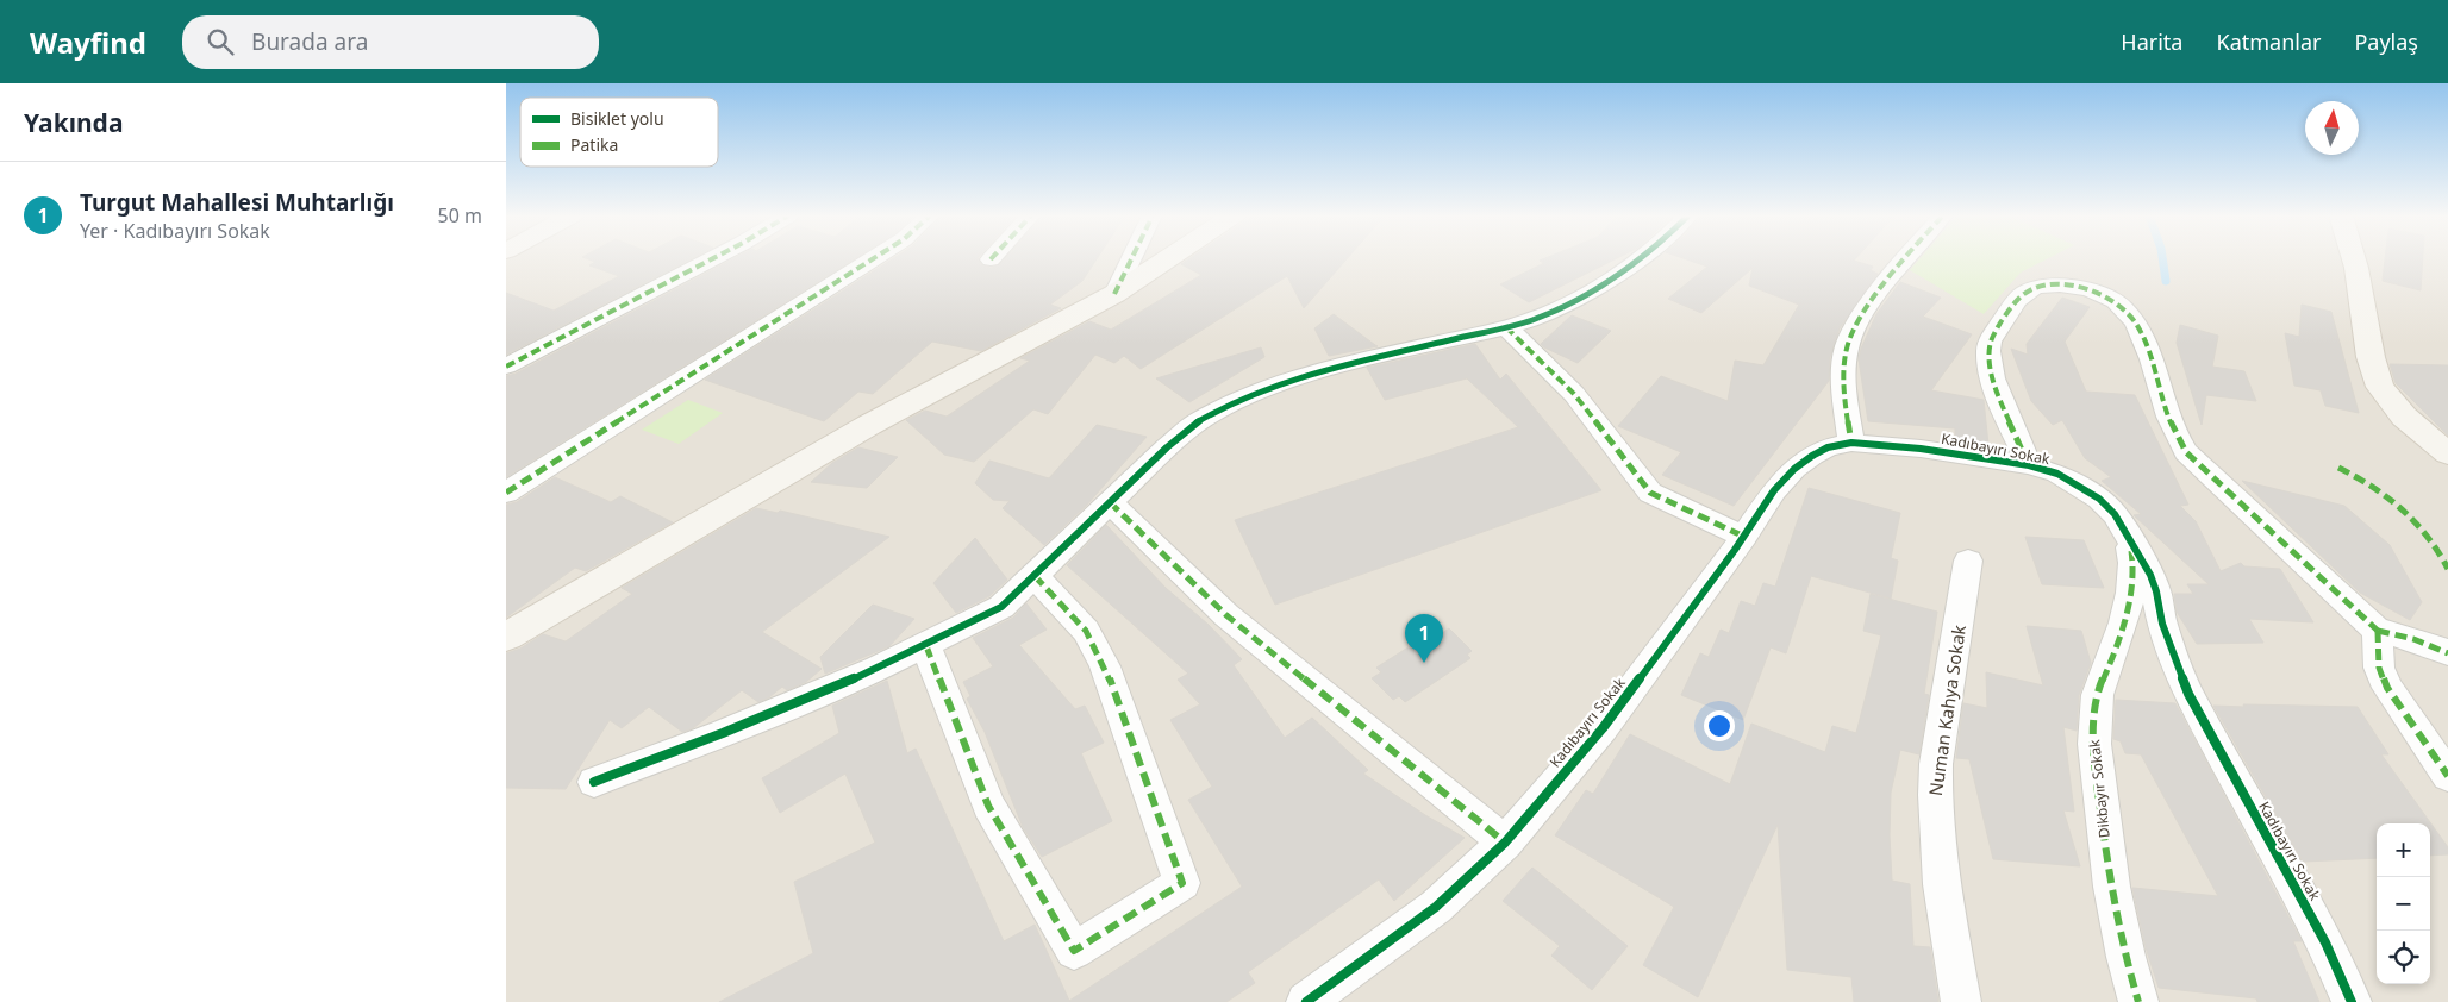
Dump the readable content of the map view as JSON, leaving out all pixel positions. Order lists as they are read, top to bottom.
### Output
{
  "streets": {
    "street": ["Kadıbayırı Sokak", "Numan Kahya Sokak", "Dikbayır Sokak"]
  },
  "crossings": [
    ["Kadıbayırı Sokak", "Dikbayır Sokak"]
  ],
  "legend": ["Bisiklet yolu", "Patika"],
  "north": "top",
  "page": {
    "header": "Wayfind",
    "search": "Burada ara",
    "nav": ["Harita", "Katmanlar", "Paylaş"],
    "heading": "Yakında",
    "list": [
      {
        "mark": "1",
        "name": "Turgut Mahallesi Muhtarlığı",
        "note": "Yer · Kadıbayırı Sokak",
        "value": "50 m"
      }
    ],
    "pins": "1",
    "map_buttons": ["+", "−"]
  }
}
